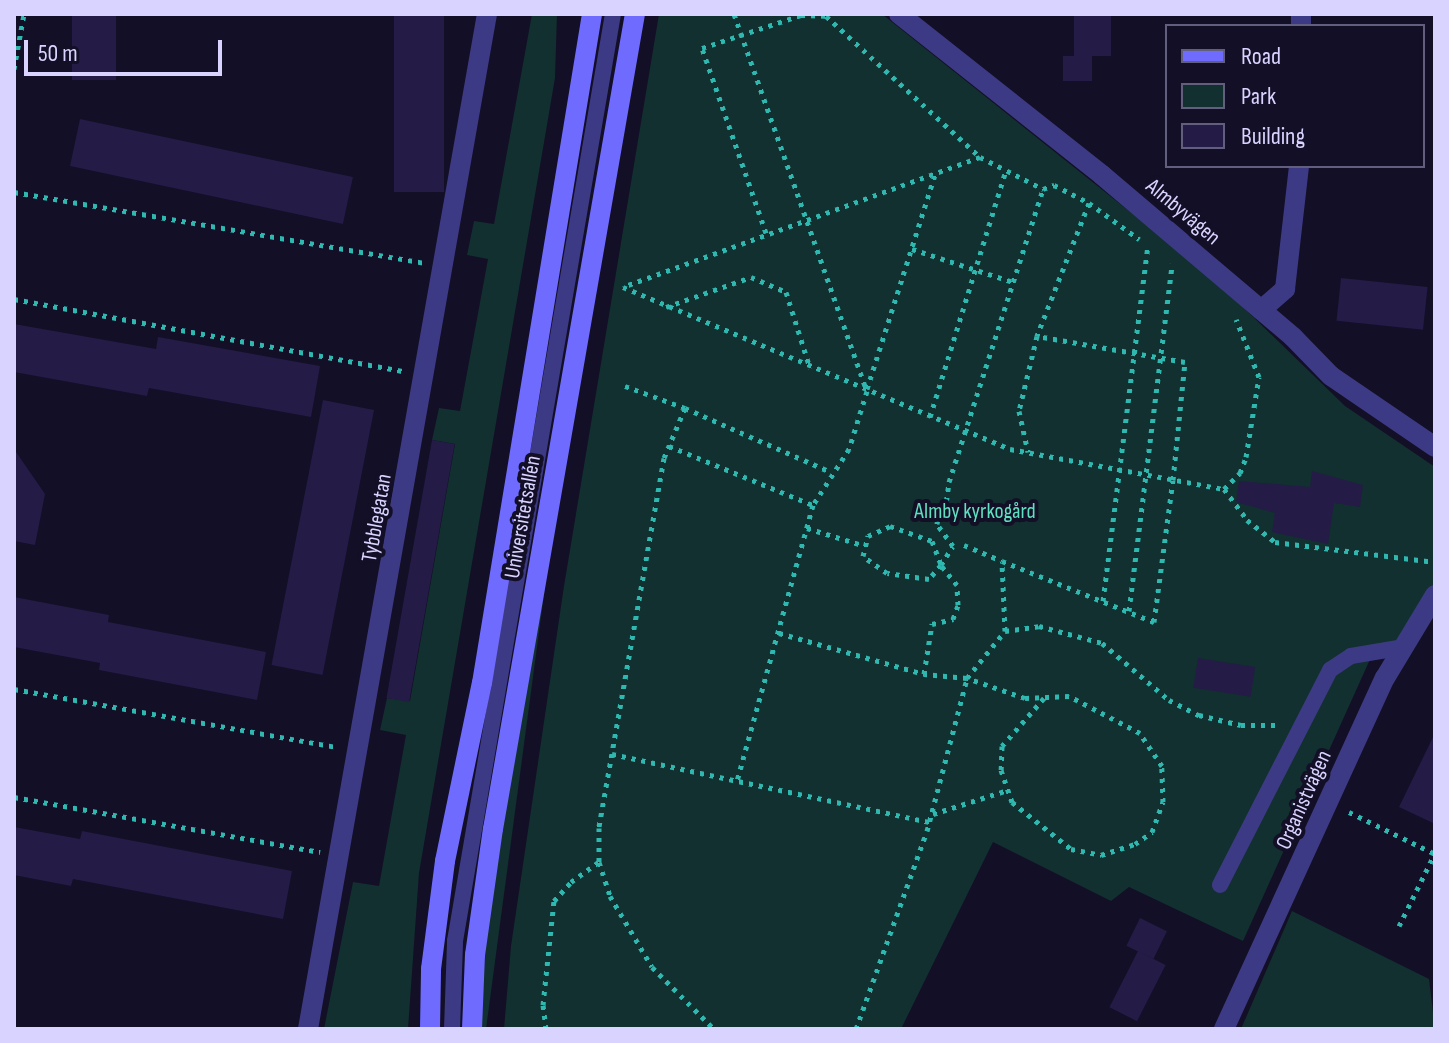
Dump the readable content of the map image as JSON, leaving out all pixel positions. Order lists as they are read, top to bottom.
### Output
{
  "streets": {
    "main road": ["Universitetsallén"],
    "street": ["Almbyvägen", "Tybblegatan", "Organistvägen"]
  },
  "parks": ["Almby kyrkogård"],
  "legend": ["Road", "Park", "Building"],
  "scale_bar": "50 m"
}
